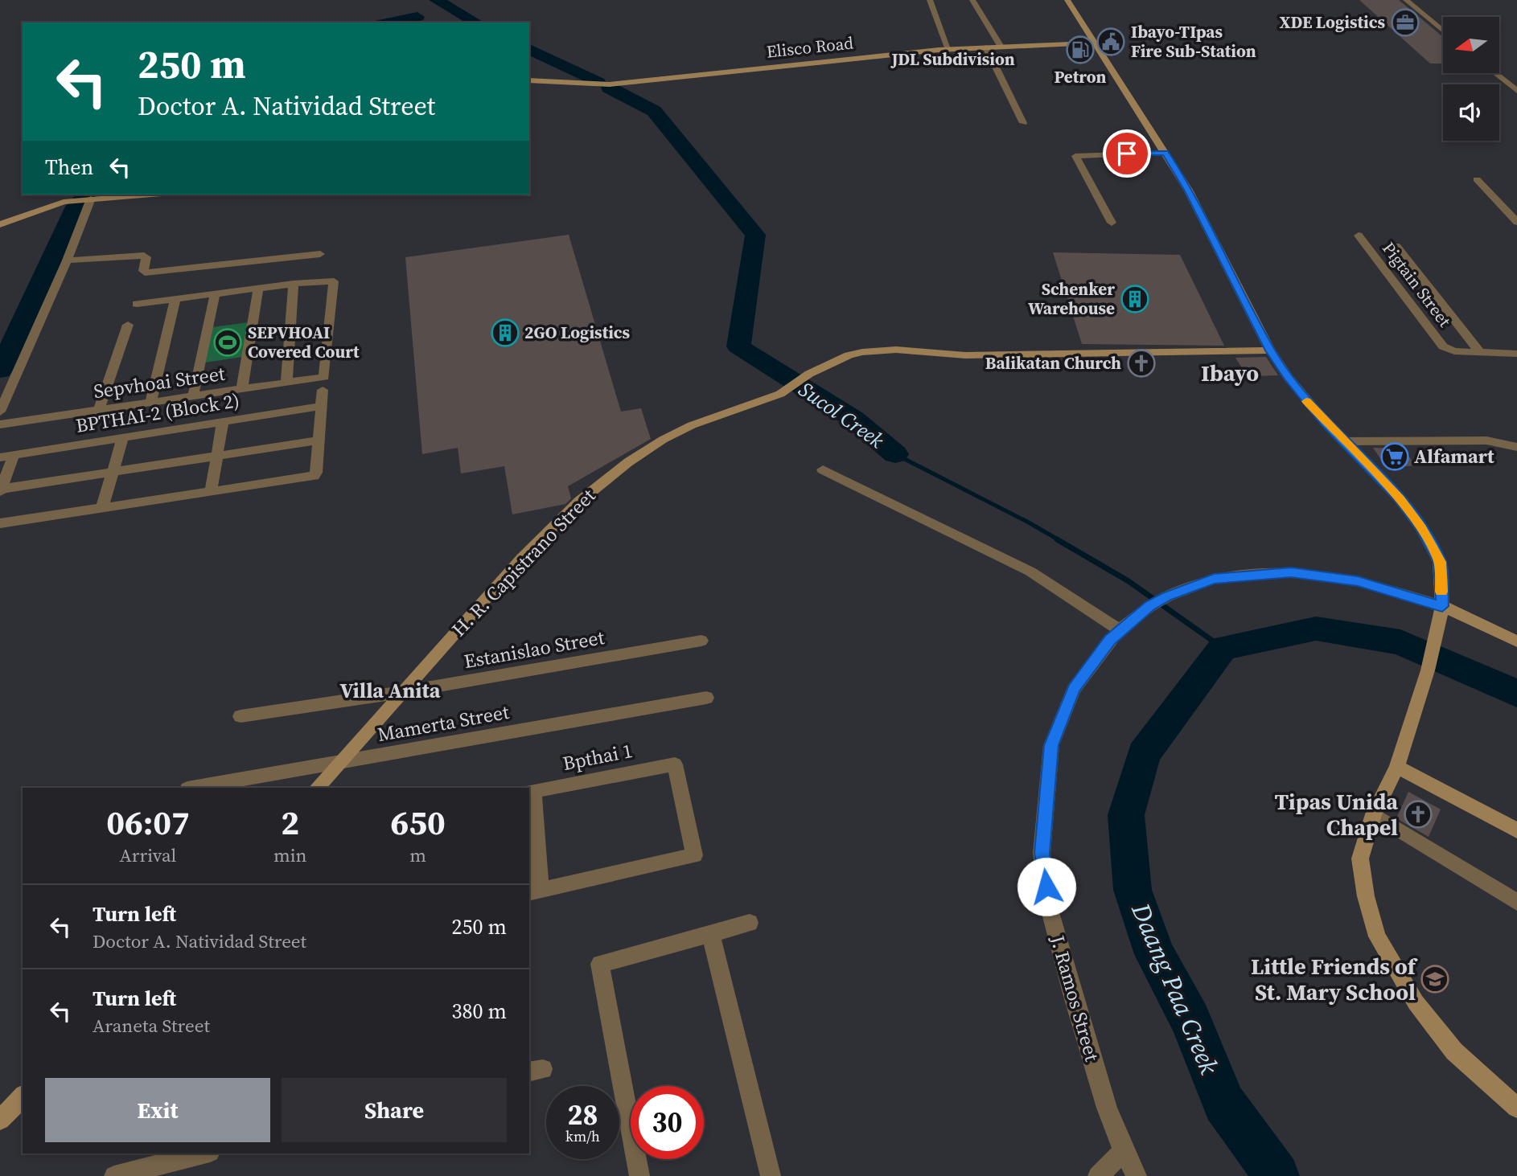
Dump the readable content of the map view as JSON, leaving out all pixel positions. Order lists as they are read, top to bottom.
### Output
{
  "streets": {
    "main road": ["Elisco Road", "H. R. Capistrano Street"],
    "street": [
      "Pigtain Street",
      "Sepvhoai Street",
      "BPTHAI-2 (Block 2)",
      "Estanislao Street",
      "Mamerta Street",
      "Bpthai 1",
      "J. Ramos Street"
    ]
  },
  "crossings": [
    ["H. R. Capistrano Street", "Estanislao Street"],
    ["H. R. Capistrano Street", "Mamerta Street"]
  ],
  "districts": ["JDL Subdivision", "Ibayo", "Villa Anita"],
  "water": ["Sucol Creek", "Daang Paa Creek"],
  "places": {
    "office": ["XDE Logistics"],
    "public building": ["Ibayo-TIpas Fire Sub-Station"],
    "fuel station": ["Petron"],
    "building": ["Schenker Warehouse", "2GO Logistics"],
    "sports": ["SEPVHOAI Covered Court"],
    "church": ["Balikatan Church", "Tipas Unida Chapel"],
    "supermarket": ["Alfamart"],
    "school or university": ["Little Friends of St. Mary School"]
  },
  "north": "left",
  "page": {
    "turn": ["250 m", "Doctor A. Natividad Street"],
    "then": "Then",
    "eta": [
      "06:07",
      "Arrival",
      "2",
      "min",
      "650",
      "m"
    ],
    "list": [
      {
        "name": "Turn left",
        "note": "Doctor A. Natividad Street",
        "value": "250 m"
      },
      {
        "name": "Turn left",
        "note": "Araneta Street",
        "value": "380 m"
      }
    ],
    "buttons": ["Exit", "Share"],
    "speed": "28 km/h",
    "limit": "30"
  }
}
